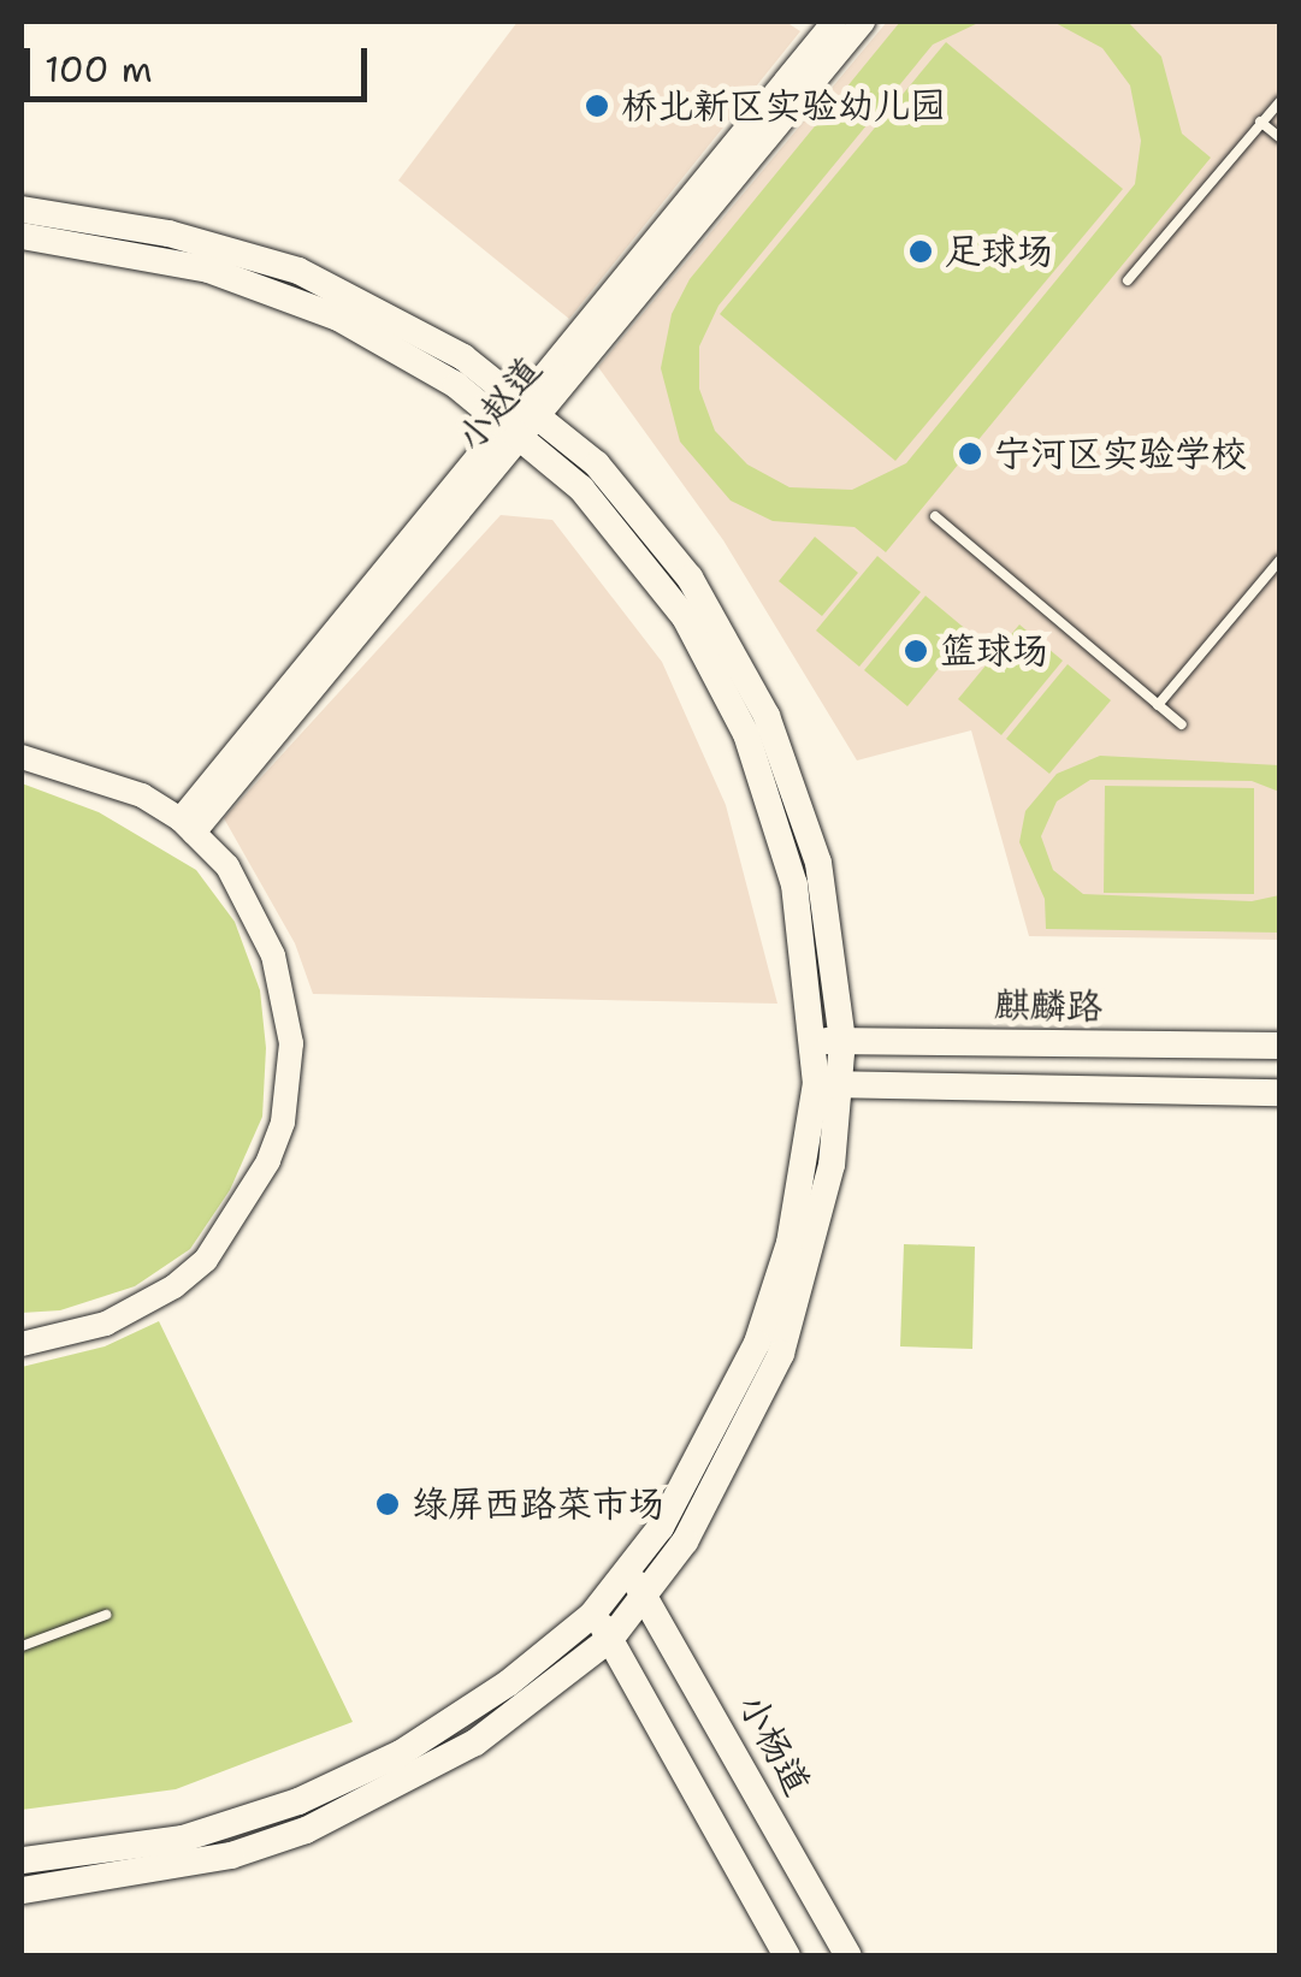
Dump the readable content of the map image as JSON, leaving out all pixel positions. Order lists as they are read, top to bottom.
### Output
{
  "streets": {
    "main road": ["麒麟路", "小杨道"],
    "street": ["小赵道"]
  },
  "places": [
    "桥北新区实验幼儿园",
    "足球场",
    "宁河区实验学校",
    "篮球场",
    "绿屏西路菜市场"
  ],
  "scale_bar": "100 m"
}
